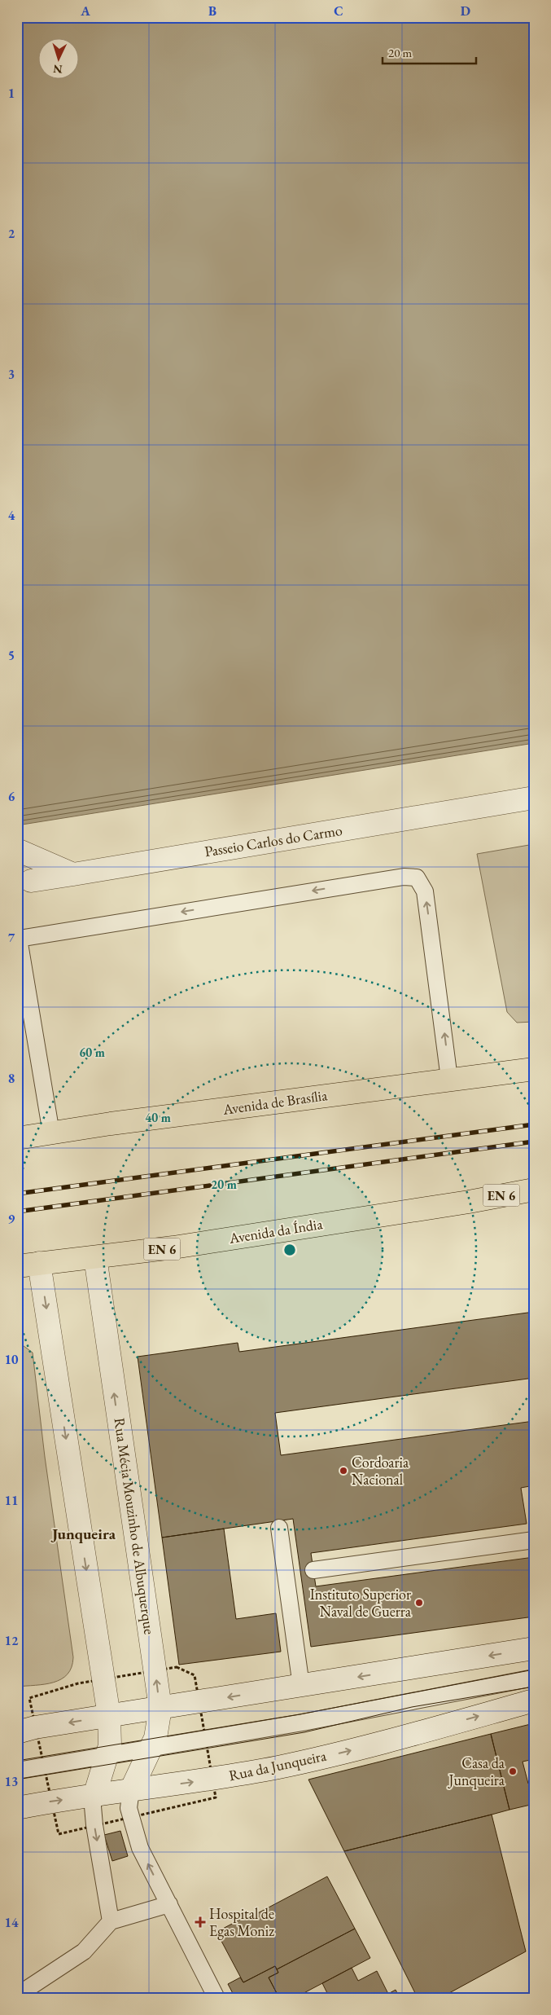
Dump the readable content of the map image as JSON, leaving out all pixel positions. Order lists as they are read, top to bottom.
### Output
{
  "streets": {
    "main road": ["Avenida de Brasília", "EN 6", "Avenida da Índia"],
    "street": ["Passeio Carlos do Carmo", "Rua Mécia Mouzinho de Albuquerque", "Rua da Junqueira"]
  },
  "crossings": [
    ["Avenida da Índia", "Rua Mécia Mouzinho de Albuquerque"],
    ["Rua Mécia Mouzinho de Albuquerque", "Rua da Junqueira"]
  ],
  "districts": ["Junqueira"],
  "places": {
    "other": ["Cordoaria Nacional", "Instituto Superior Naval de Guerra", "Casa da Junqueira"],
    "health": ["Hospital de Egas Moniz"]
  },
  "scale_bar": "20 m",
  "north": "bottom",
  "grid": {
    "columns": [
      "A",
      "B",
      "C",
      "D"
    ],
    "rows": [
      "1",
      "2",
      "3",
      "4",
      "5",
      "6",
      "7",
      "8",
      "9",
      "10",
      "11",
      "12",
      "13",
      "14"
    ]
  },
  "rings": ["60 m", "40 m", "20 m"]
}
